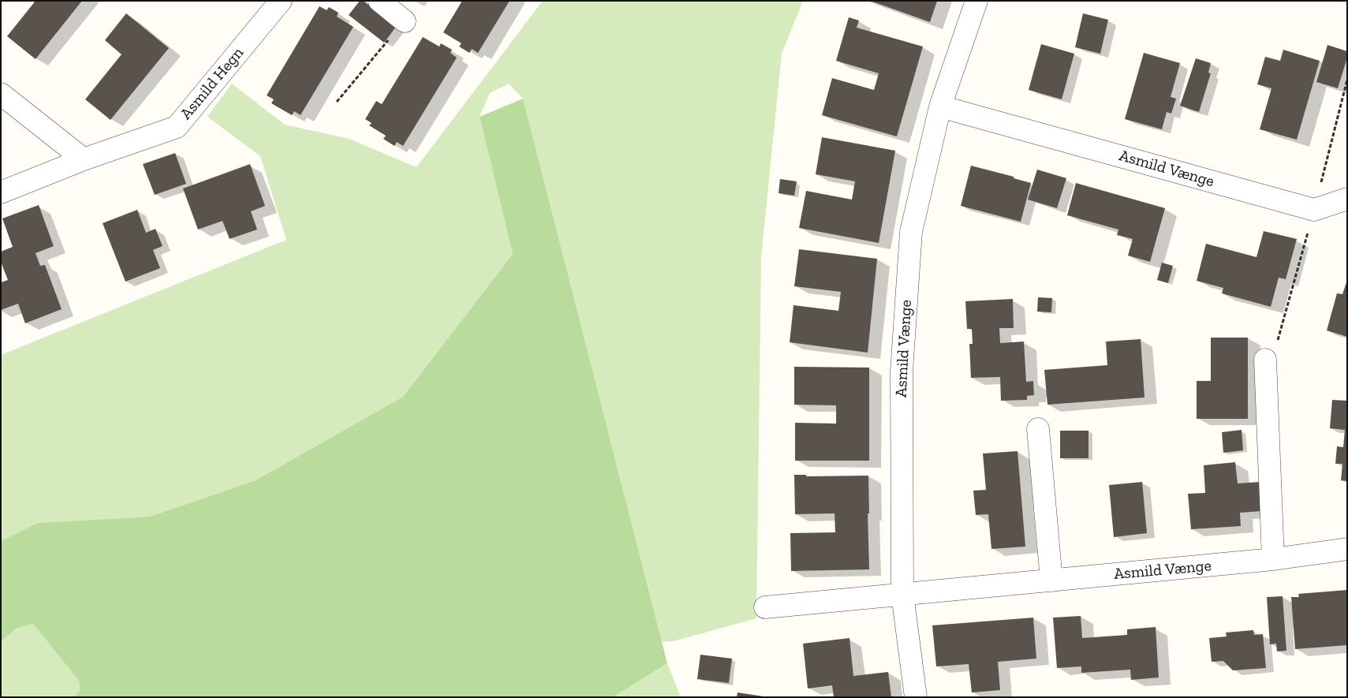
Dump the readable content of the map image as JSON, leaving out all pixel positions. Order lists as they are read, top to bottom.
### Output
{
  "streets": {
    "street": ["Asmild Hegn", "Asmild Vænge"]
  }
}
